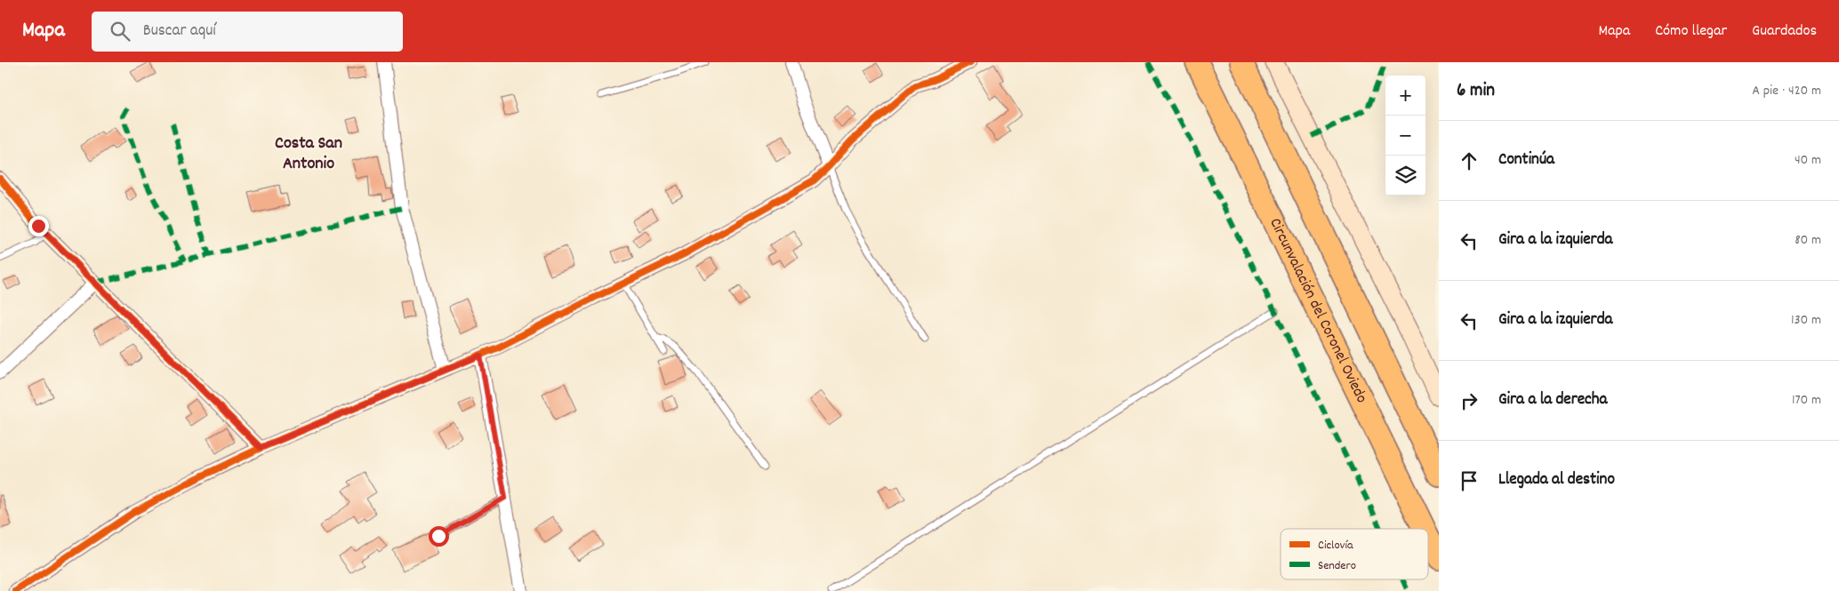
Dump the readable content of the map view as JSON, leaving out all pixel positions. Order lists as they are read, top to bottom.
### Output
{
  "streets": {
    "highway": ["Circunvalación del Coronel Oviedo"]
  },
  "districts": ["Costa San Antonio"],
  "legend": ["Ciclovía", "Sendero"],
  "page": {
    "header": "Mapa",
    "search": "Buscar aquí",
    "nav": ["Mapa", "Cómo llegar", "Guardados"],
    "heading": ["6 min", "A pie · 420 m"],
    "map_buttons": ["+", "−"],
    "list": [
      ["Continúa", "40 m"],
      ["Gira a la izquierda", "80 m"],
      ["Gira a la izquierda", "130 m"],
      ["Gira a la derecha", "170 m"],
      "Llegada al destino"
    ]
  }
}
